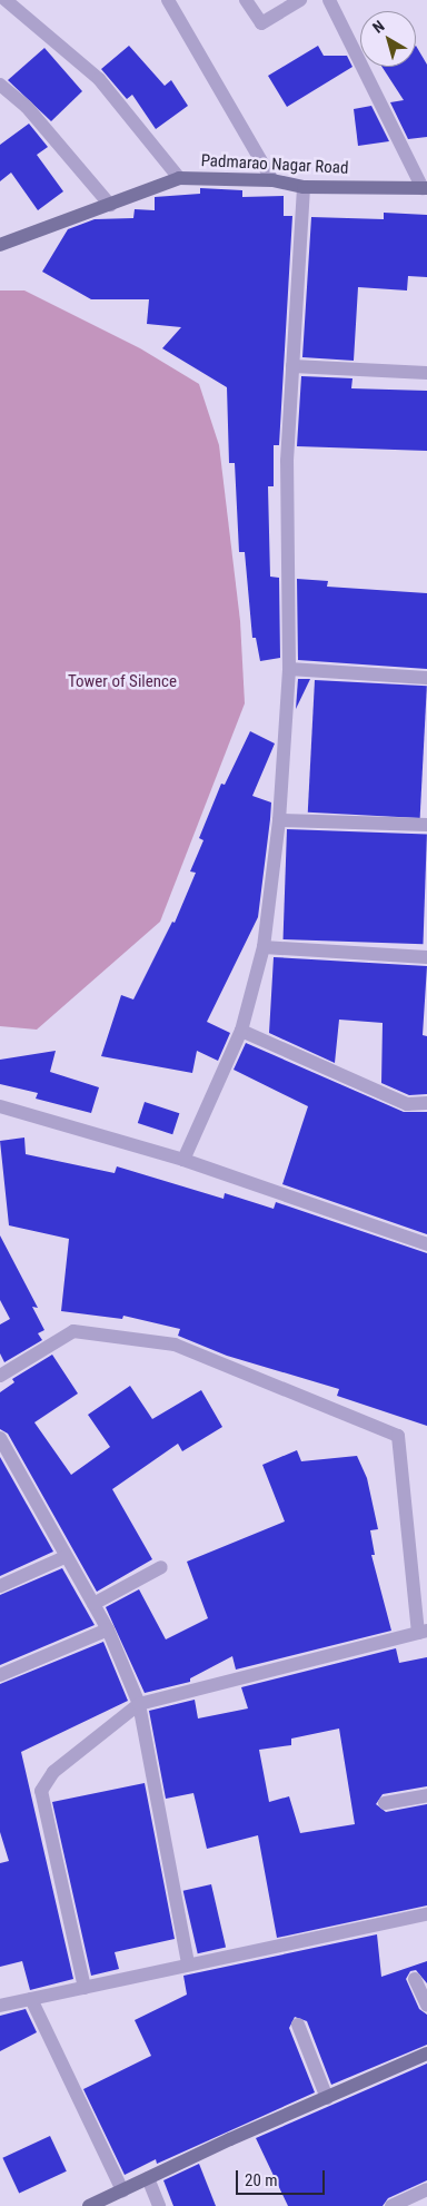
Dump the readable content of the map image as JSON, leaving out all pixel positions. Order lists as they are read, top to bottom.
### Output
{
  "streets": {
    "street": ["Padmarao Nagar Road"]
  },
  "parks": ["Tower of Silence"],
  "scale_bar": "20 m",
  "north": "top left"
}
